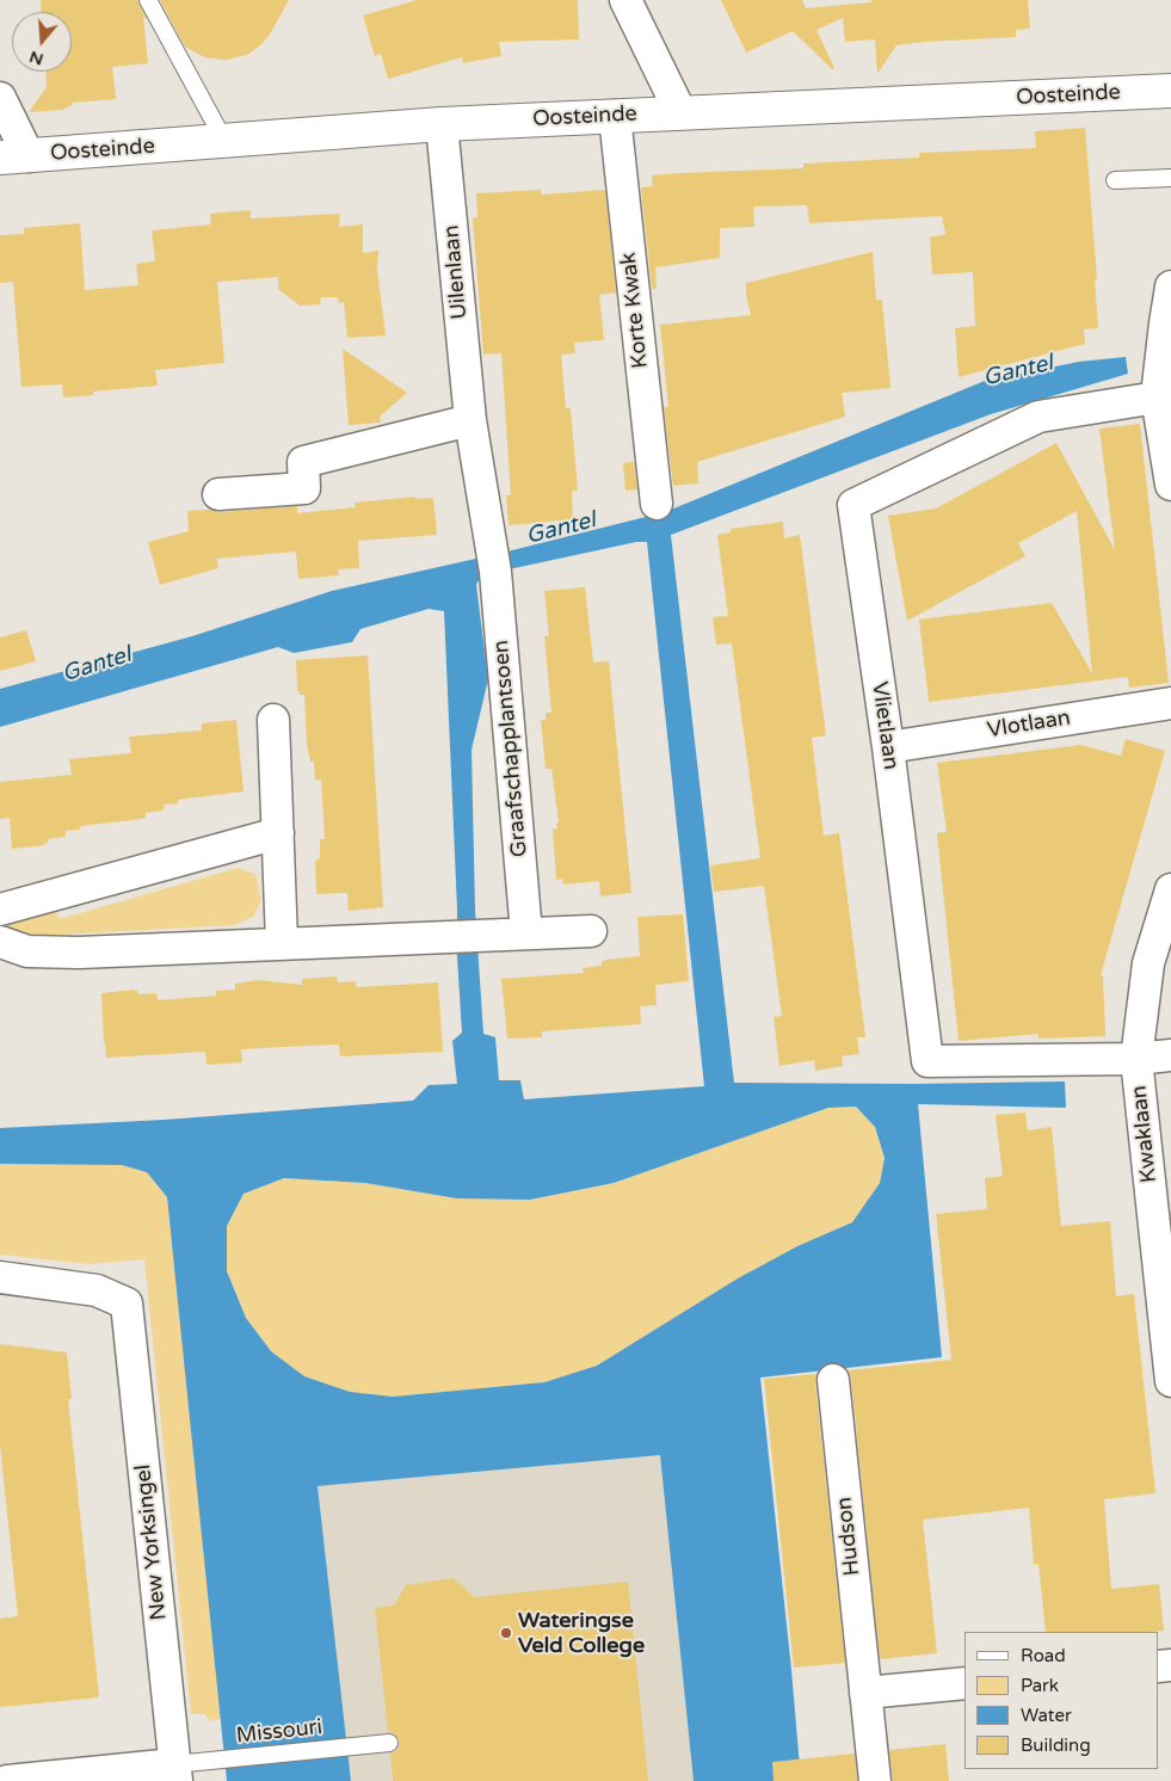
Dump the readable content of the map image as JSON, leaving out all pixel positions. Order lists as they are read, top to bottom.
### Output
{
  "streets": {
    "street": [
      "Oosteinde",
      "Uilenlaan",
      "Korte Kwak",
      "Vlotlaan",
      "Vlietlaan",
      "Graafschapplantsoen",
      "Kwaklaan",
      "Hudson",
      "New Yorksingel"
    ],
    "lane": ["Missouri"]
  },
  "crossings": [
    ["Oosteinde", "Uilenlaan"],
    ["Oosteinde", "Korte Kwak"],
    ["Uilenlaan", "Graafschapplantsoen"],
    ["Vlotlaan", "Vlietlaan"],
    ["Vlietlaan", "Kwaklaan"],
    ["New Yorksingel", "Missouri"]
  ],
  "water": ["Gantel"],
  "places": ["Wateringse Veld College"],
  "legend": [
    "Road",
    "Park",
    "Water",
    "Building"
  ],
  "north": "bottom"
}
